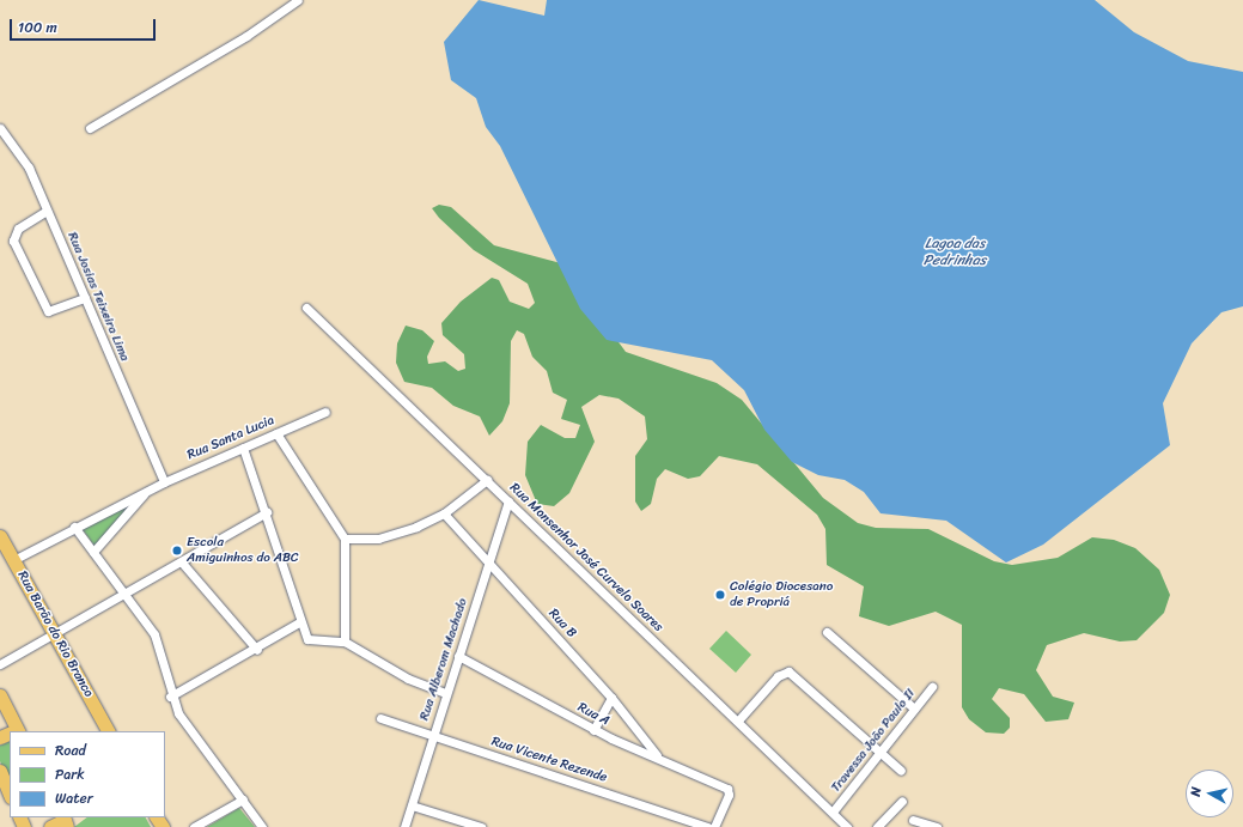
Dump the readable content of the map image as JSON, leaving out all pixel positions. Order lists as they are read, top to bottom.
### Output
{
  "streets": {
    "main road": ["Rua Barão do Rio Branco"],
    "street": [
      "Rua Josias Teixeira Lima",
      "Rua Santa Lucia",
      "Rua Monsenhor José Curvelo Soares",
      "Rua B",
      "Rua Alberom Machado",
      "Rua A",
      "Travessa João Paulo II",
      "Rua Vicente Rezende"
    ]
  },
  "crossings": [
    ["Rua Josias Teixeira Lima", "Rua Santa Lucia"],
    ["Rua Santa Lucia", "Rua Barão do Rio Branco"],
    ["Rua Monsenhor José Curvelo Soares", "Rua Alberom Machado"],
    ["Rua Monsenhor José Curvelo Soares", "Travessa João Paulo II"],
    ["Rua B", "Rua Alberom Machado"],
    ["Rua B", "Rua A"],
    ["Rua Alberom Machado", "Rua A"],
    ["Rua Alberom Machado", "Rua Vicente Rezende"]
  ],
  "water": ["Lagoa das Pedrinhas"],
  "places": ["Escola Amiguinhos do ABC", "Colégio Diocesano de Propriá"],
  "legend": ["Road", "Park", "Water"],
  "scale_bar": "100 m",
  "north": "left"
}
